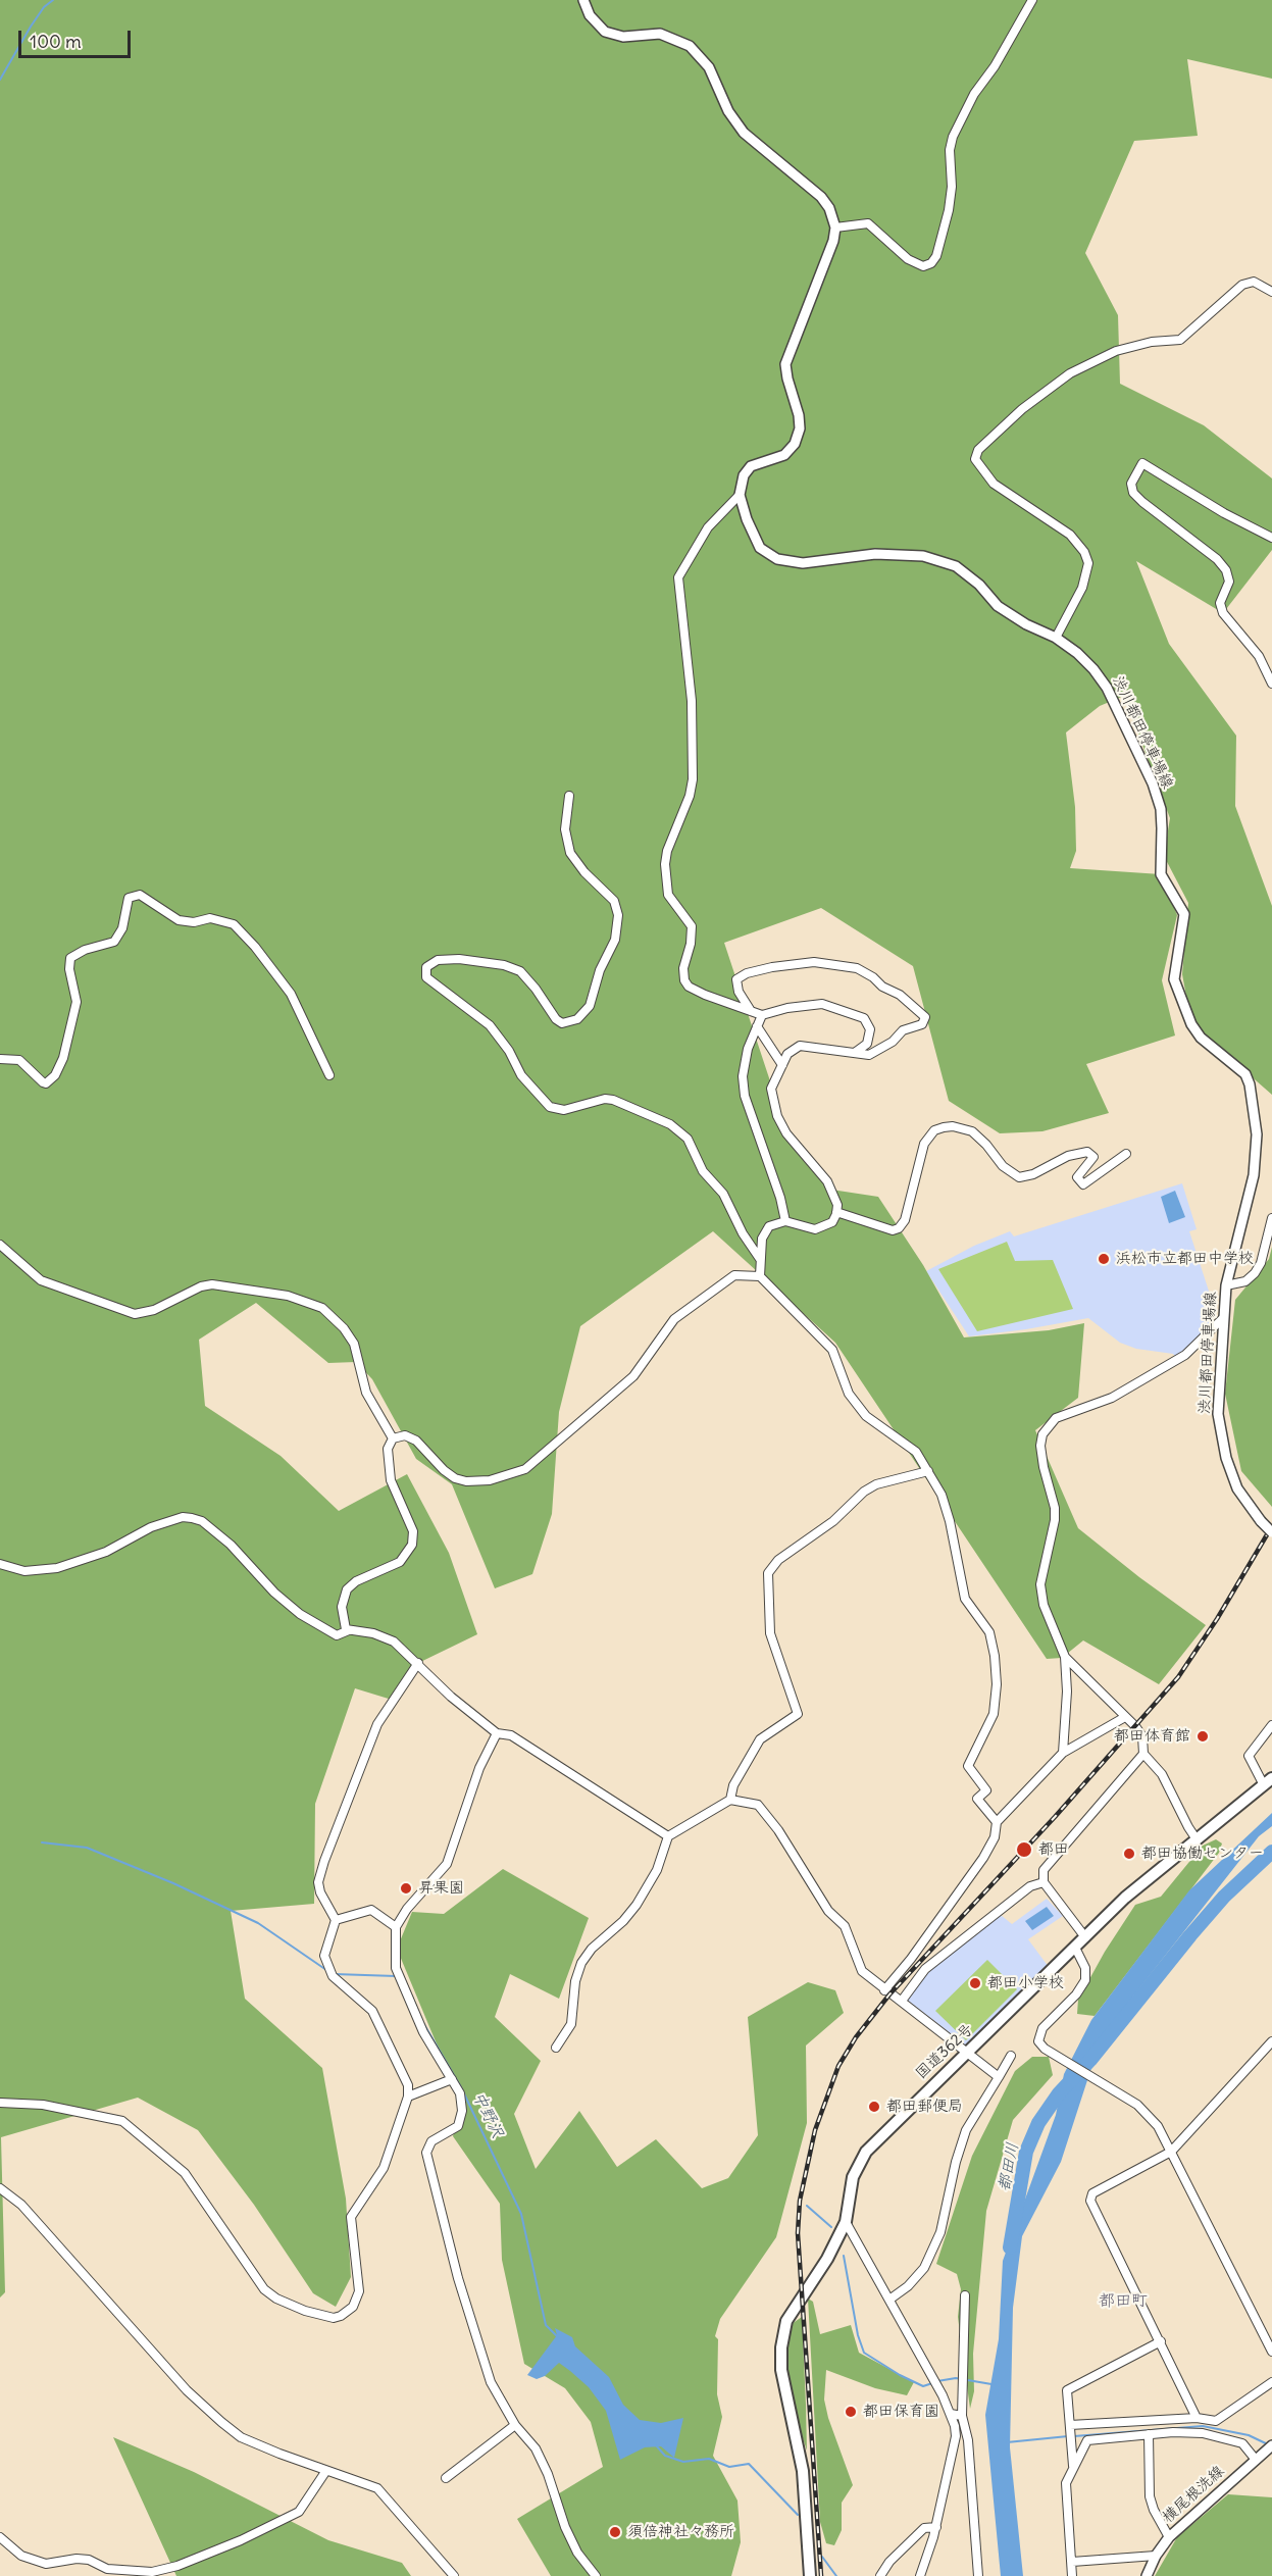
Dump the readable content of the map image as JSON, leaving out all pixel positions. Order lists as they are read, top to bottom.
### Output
{
  "streets": {
    "highway": ["国道362号"],
    "main road": ["渋川都田停車場線", "横尾根洗線"]
  },
  "districts": ["都田町"],
  "water": ["中野沢", "都田川"],
  "places": [
    "浜松市立都田中学校",
    "都田体育館",
    "都田",
    "都田協働センター",
    "昇果園",
    "都田小学校",
    "都田郵便局",
    "都田保育園",
    "須倍神社々務所"
  ],
  "scale_bar": "100 m"
}
